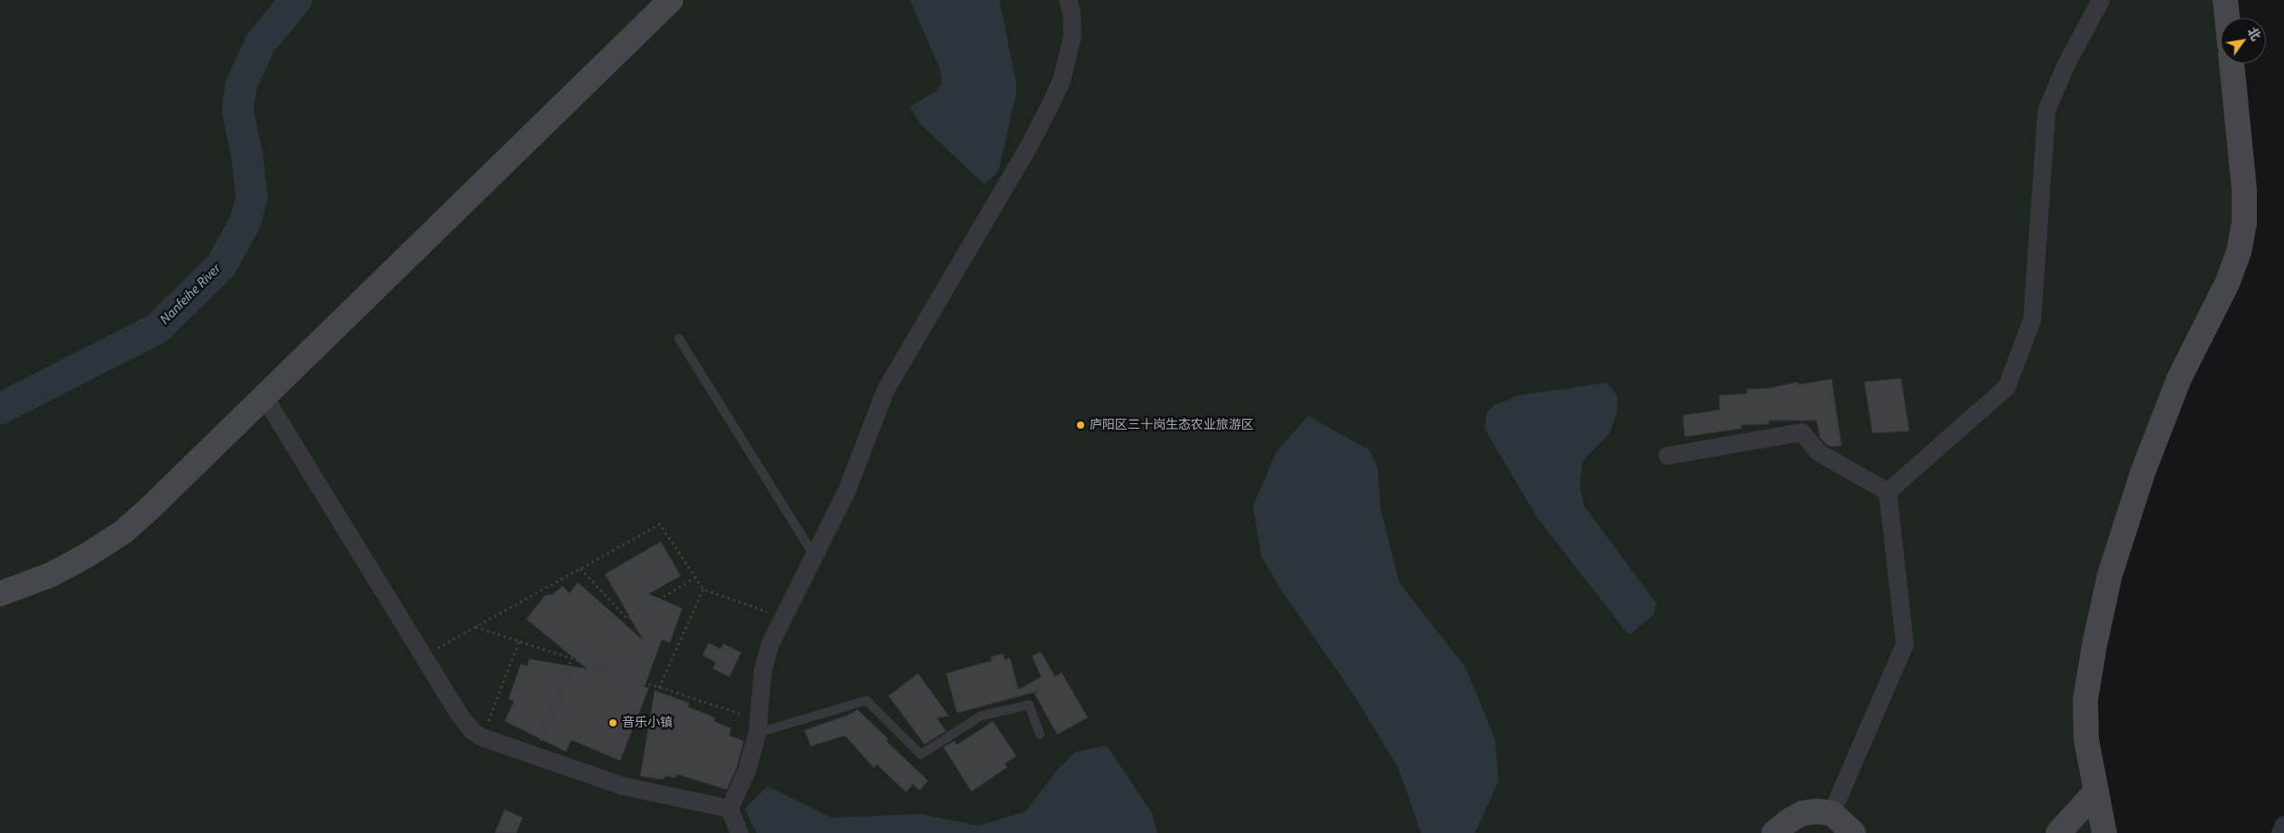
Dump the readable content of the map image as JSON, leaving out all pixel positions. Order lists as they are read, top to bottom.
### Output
{
  "water": ["Nanfeihe River"],
  "places": ["庐阳区三十岗生态农业旅游区", "音乐小镇"],
  "north": "top right"
}
